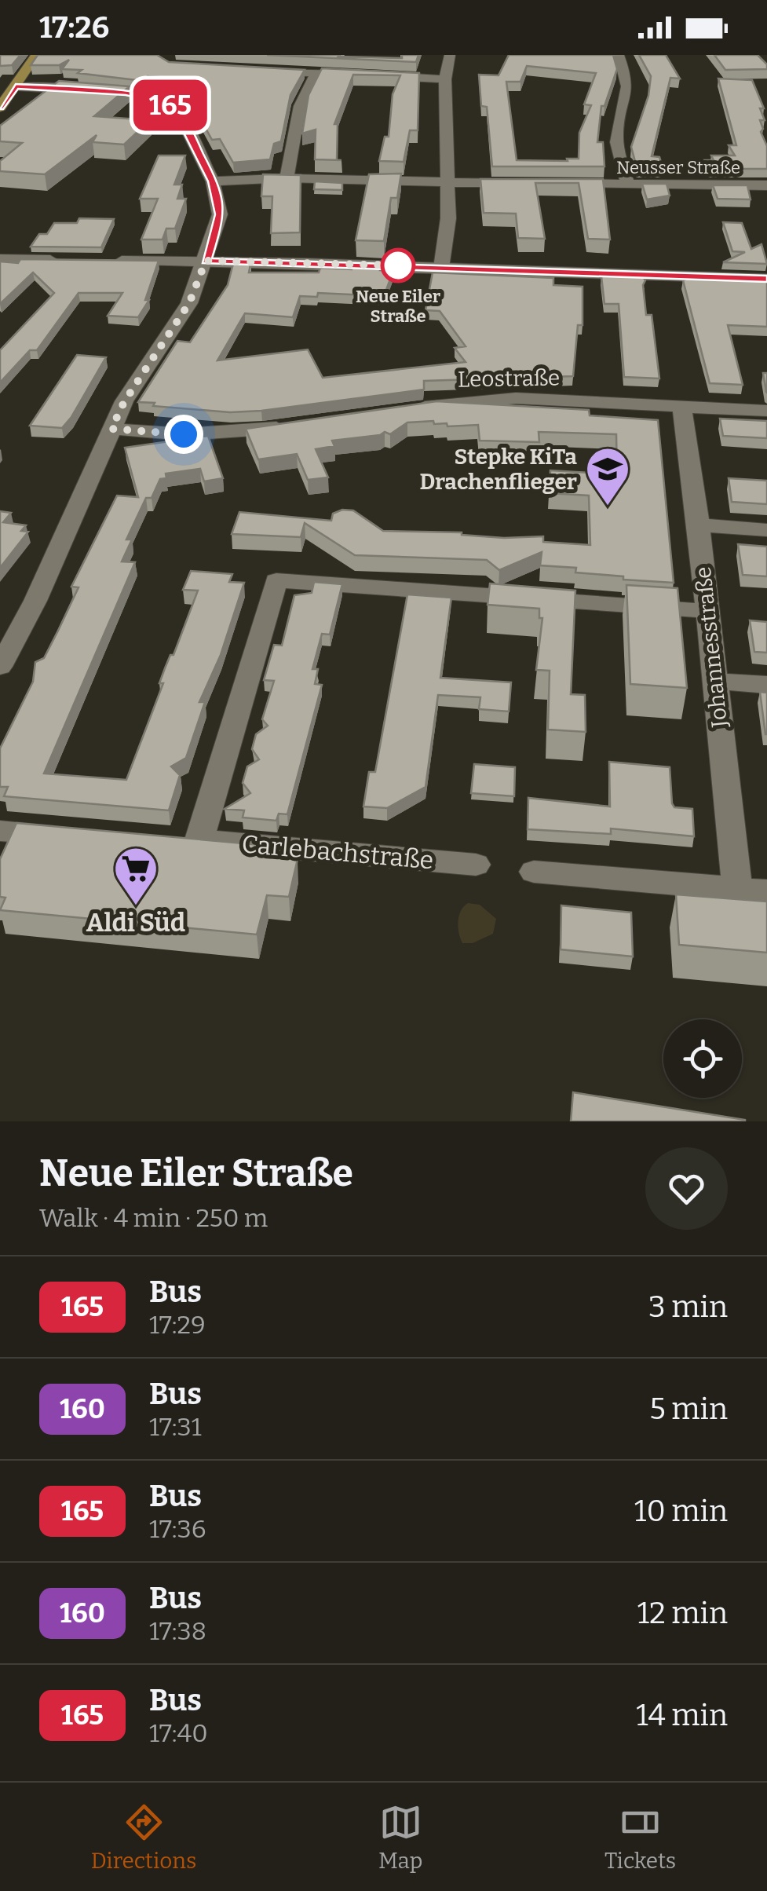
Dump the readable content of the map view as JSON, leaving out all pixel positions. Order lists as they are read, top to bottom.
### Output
{
  "streets": {
    "street": [
      "Neusser Straße",
      "Leostraße",
      "Johannesstraße",
      "Carlebachstraße"
    ]
  },
  "crossings": [
    ["Leostraße", "Johannesstraße"],
    ["Johannesstraße", "Carlebachstraße"]
  ],
  "places": {
    "other": ["Neue Eiler Straße"],
    "school or university": ["Stepke KiTa Drachenflieger"],
    "supermarket": ["Aldi Süd"]
  },
  "lines": ["bus line 165"],
  "page": {
    "status": "17:26",
    "on_map": "165",
    "heading": ["Neue Eiler Straße", "Walk · 4 min · 250 m"],
    "list": [
      {
        "mark": "165",
        "name": "Bus",
        "note": "17:29",
        "value": "3 min"
      },
      {
        "mark": "160",
        "name": "Bus",
        "note": "17:31",
        "value": "5 min"
      },
      {
        "mark": "165",
        "name": "Bus",
        "note": "17:36",
        "value": "10 min"
      },
      {
        "mark": "160",
        "name": "Bus",
        "note": "17:38",
        "value": "12 min"
      },
      {
        "mark": "165",
        "name": "Bus",
        "note": "17:40",
        "value": "14 min"
      }
    ],
    "tabs": ["Directions", "Map", "Tickets"]
  }
}
